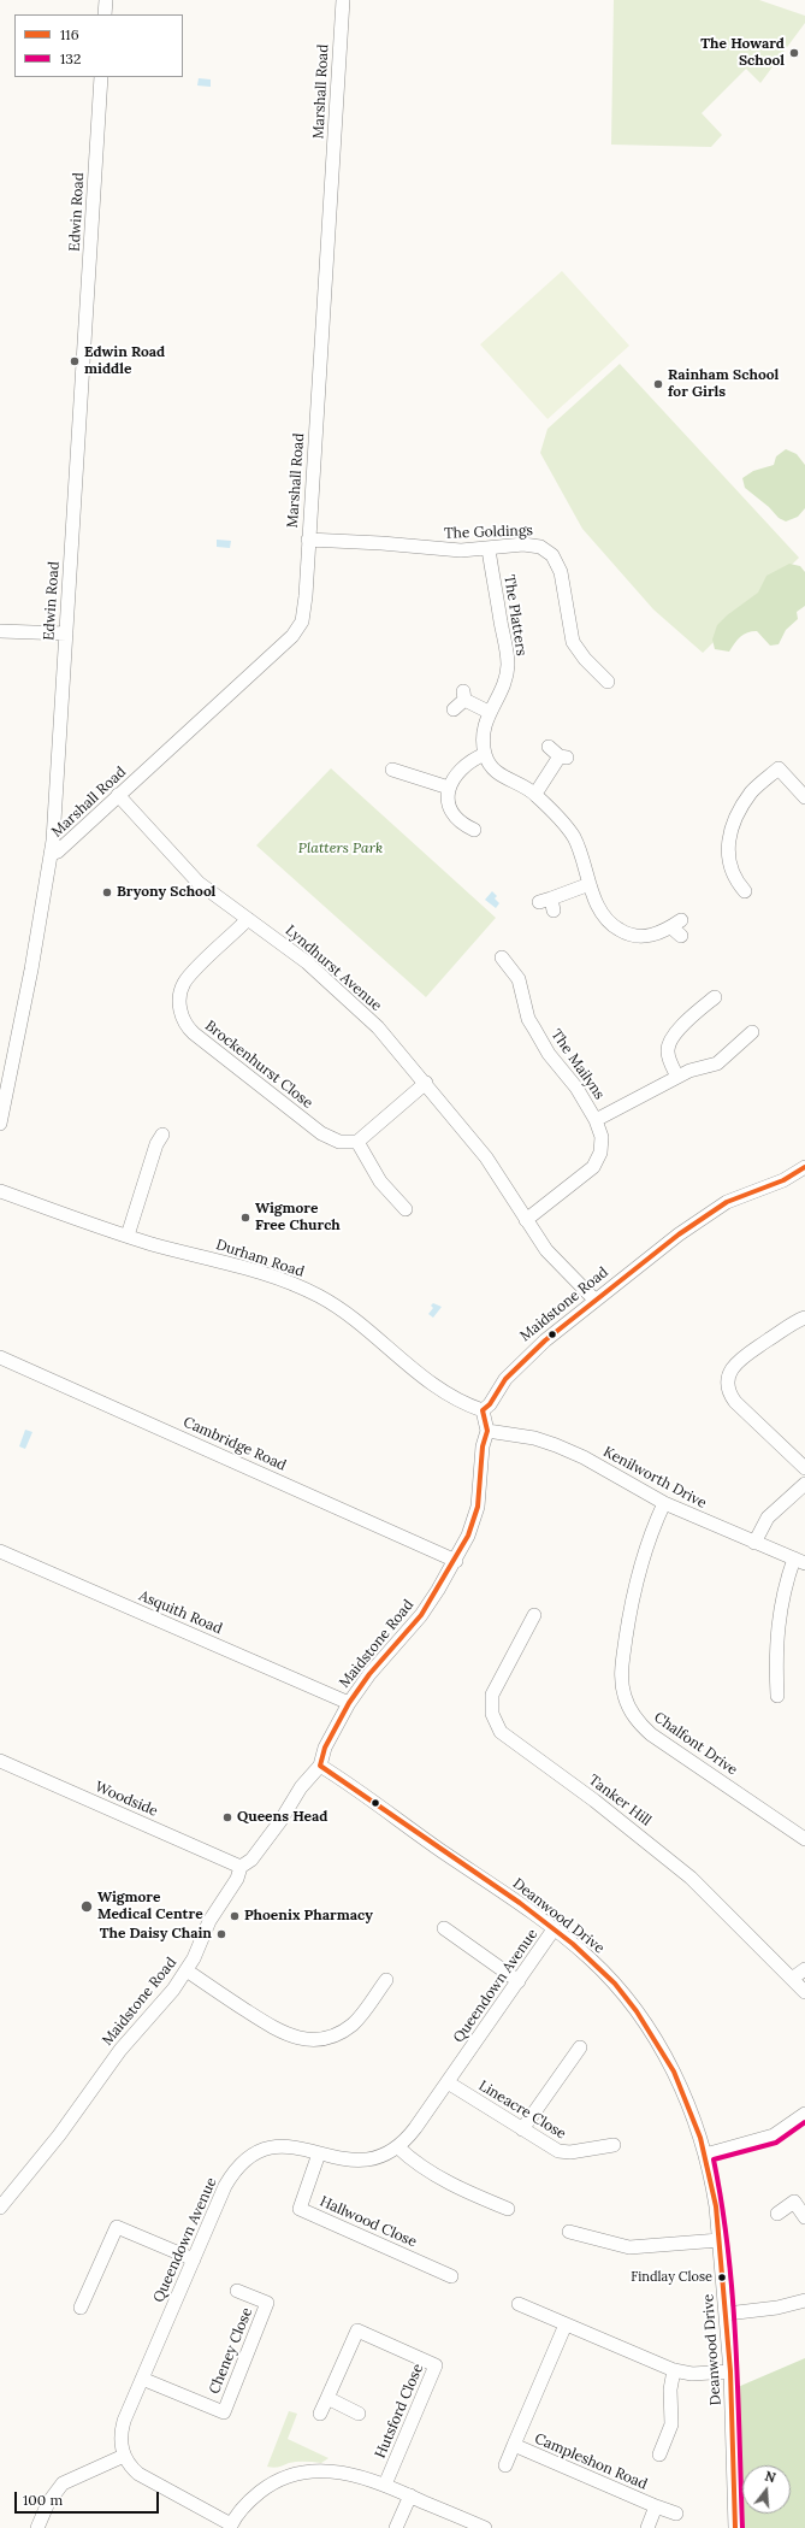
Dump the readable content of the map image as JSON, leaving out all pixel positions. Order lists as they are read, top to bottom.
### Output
{
  "streets": {
    "street": [
      "Marshall Road",
      "Edwin Road",
      "The Goldings",
      "The Platters",
      "Lyndhurst Avenue",
      "Brockenhurst Close",
      "The Mailyns",
      "Durham Road",
      "Maidstone Road",
      "Cambridge Road",
      "Kenilworth Drive",
      "Asquith Road",
      "Chalfont Drive",
      "Woodside",
      "Tanker Hill",
      "Deanwood Drive",
      "Queendown Avenue",
      "Lineacre Close",
      "Hallwood Close",
      "Cheney Close",
      "Hutsford Close",
      "Campleshon Road"
    ]
  },
  "crossings": [
    ["Marshall Road", "Edwin Road"],
    ["Marshall Road", "The Goldings"],
    ["Marshall Road", "Lyndhurst Avenue"],
    ["The Goldings", "The Platters"],
    ["Lyndhurst Avenue", "Brockenhurst Close"],
    ["Lyndhurst Avenue", "The Mailyns"],
    ["Lyndhurst Avenue", "Maidstone Road"],
    ["Durham Road", "Maidstone Road"],
    ["Maidstone Road", "Cambridge Road"],
    ["Maidstone Road", "Kenilworth Drive"],
    ["Maidstone Road", "Asquith Road"],
    ["Maidstone Road", "Woodside"],
    ["Maidstone Road", "Deanwood Drive"],
    ["Kenilworth Drive", "Chalfont Drive"],
    ["Deanwood Drive", "Queendown Avenue"],
    ["Queendown Avenue", "Lineacre Close"],
    ["Queendown Avenue", "Hallwood Close"],
    ["Queendown Avenue", "Cheney Close"]
  ],
  "parks": ["Platters Park"],
  "places": [
    "The Howard School",
    "Edwin Road middle",
    "Rainham School for Girls",
    "Bryony School",
    "Wigmore Free Church",
    "Queens Head",
    "Wigmore Medical Centre",
    "Phoenix Pharmacy",
    "The Daisy Chain",
    "Findlay Close"
  ],
  "lines": ["transit line 116", "transit line 132"],
  "legend": ["116", "132"],
  "scale_bar": "100 m",
  "north": "top"
}
